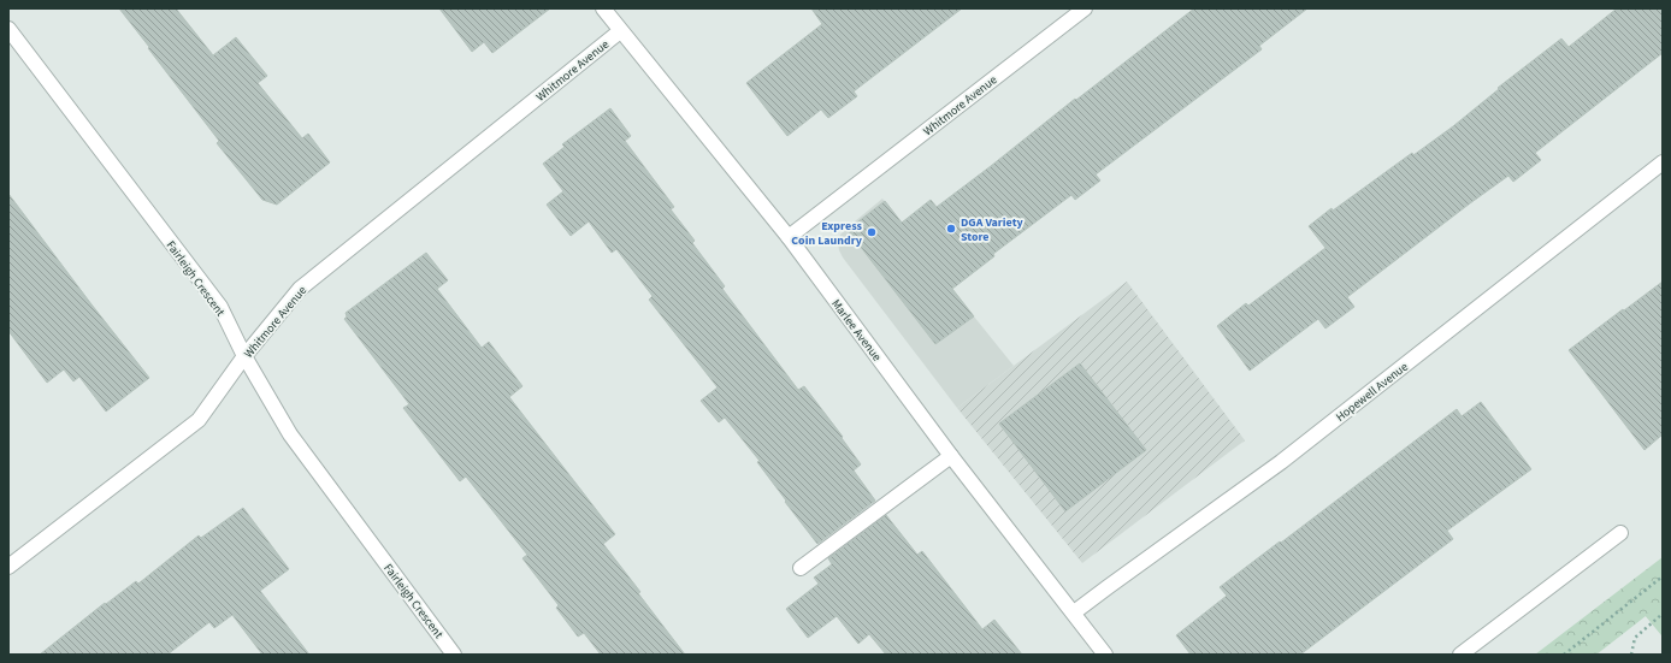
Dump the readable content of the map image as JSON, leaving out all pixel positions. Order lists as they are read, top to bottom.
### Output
{
  "streets": {
    "street": [
      "Whitmore Avenue",
      "Fairleigh Crescent",
      "Marlee Avenue",
      "Hopewell Avenue"
    ]
  },
  "crossings": [
    ["Whitmore Avenue", "Fairleigh Crescent"],
    ["Whitmore Avenue", "Marlee Avenue"],
    ["Marlee Avenue", "Hopewell Avenue"]
  ],
  "places": ["DGA Variety Store", "Express Coin Laundry"]
}
